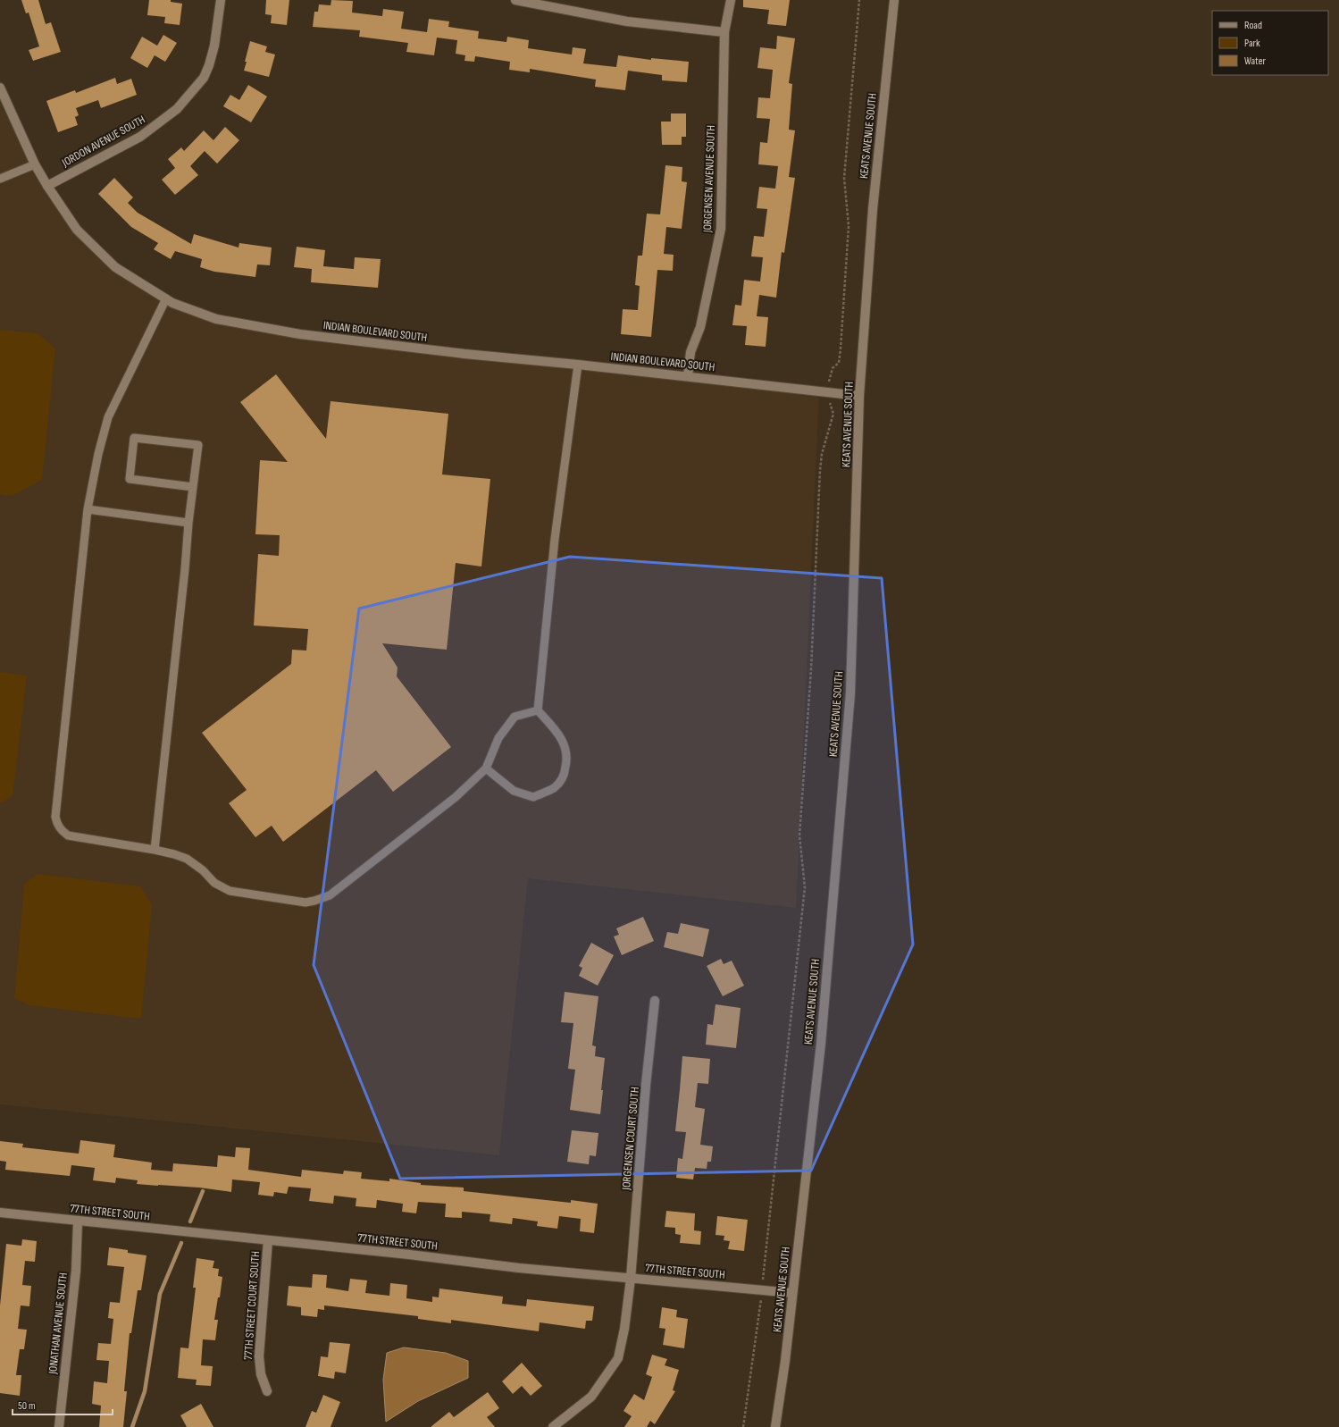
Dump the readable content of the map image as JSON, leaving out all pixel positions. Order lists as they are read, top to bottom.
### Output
{
  "streets": {
    "street": [
      "KEATS AVENUE SOUTH",
      "JORDON AVENUE SOUTH",
      "JORGENSEN AVENUE SOUTH",
      "INDIAN BOULEVARD SOUTH",
      "JORGENSEN COURT SOUTH",
      "77TH STREET SOUTH",
      "77TH STREET COURT SOUTH",
      "JONATHAN AVENUE SOUTH"
    ]
  },
  "crossings": [
    ["KEATS AVENUE SOUTH", "INDIAN BOULEVARD SOUTH"],
    ["KEATS AVENUE SOUTH", "77TH STREET SOUTH"],
    ["JORDON AVENUE SOUTH", "INDIAN BOULEVARD SOUTH"],
    ["JORGENSEN AVENUE SOUTH", "INDIAN BOULEVARD SOUTH"],
    ["JORGENSEN COURT SOUTH", "77TH STREET SOUTH"],
    ["77TH STREET SOUTH", "77TH STREET COURT SOUTH"],
    ["77TH STREET SOUTH", "JONATHAN AVENUE SOUTH"]
  ],
  "legend": ["Road", "Park", "Water"],
  "scale_bar": "50 m"
}
